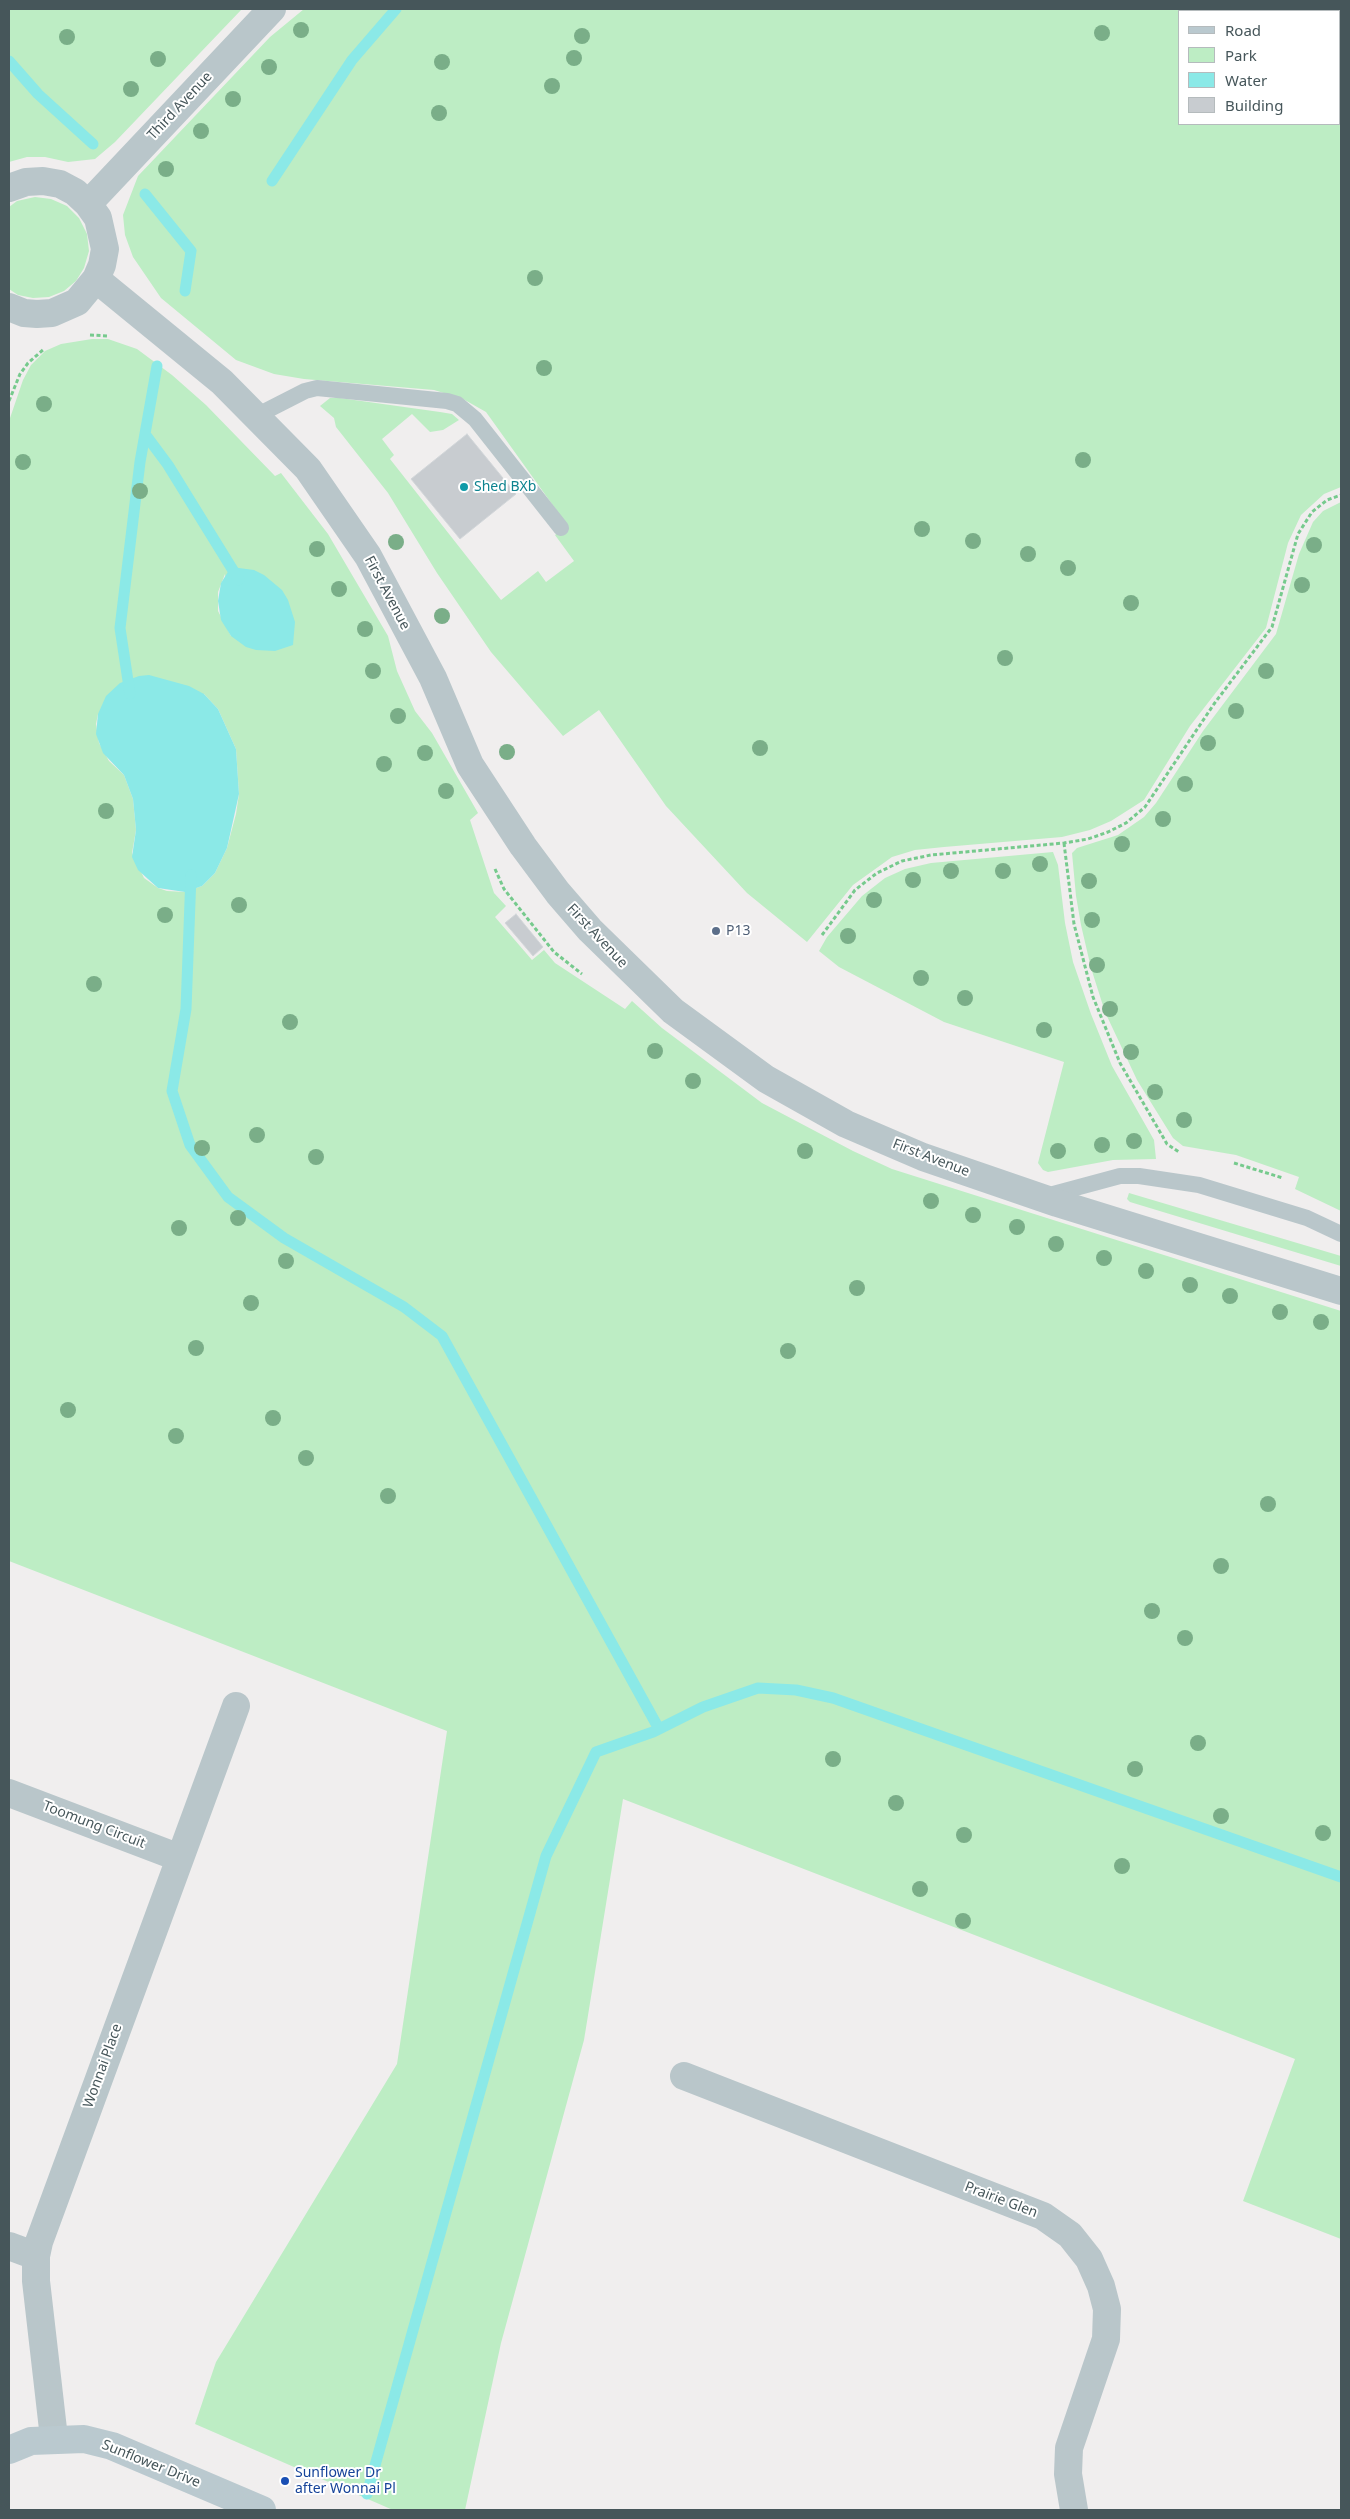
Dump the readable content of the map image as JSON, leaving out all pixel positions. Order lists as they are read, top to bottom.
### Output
{
  "streets": {
    "street": [
      "Third Avenue",
      "First Avenue",
      "Toomung Circuit",
      "Wonnai Place",
      "Prairie Glen",
      "Sunflower Drive"
    ]
  },
  "crossings": [
    ["Toomung Circuit", "Wonnai Place"],
    ["Wonnai Place", "Sunflower Drive"]
  ],
  "places": ["Shed BXb", "P13", "Sunflower Dr after Wonnai Pl"],
  "legend": [
    "Road",
    "Park",
    "Water",
    "Building"
  ]
}
